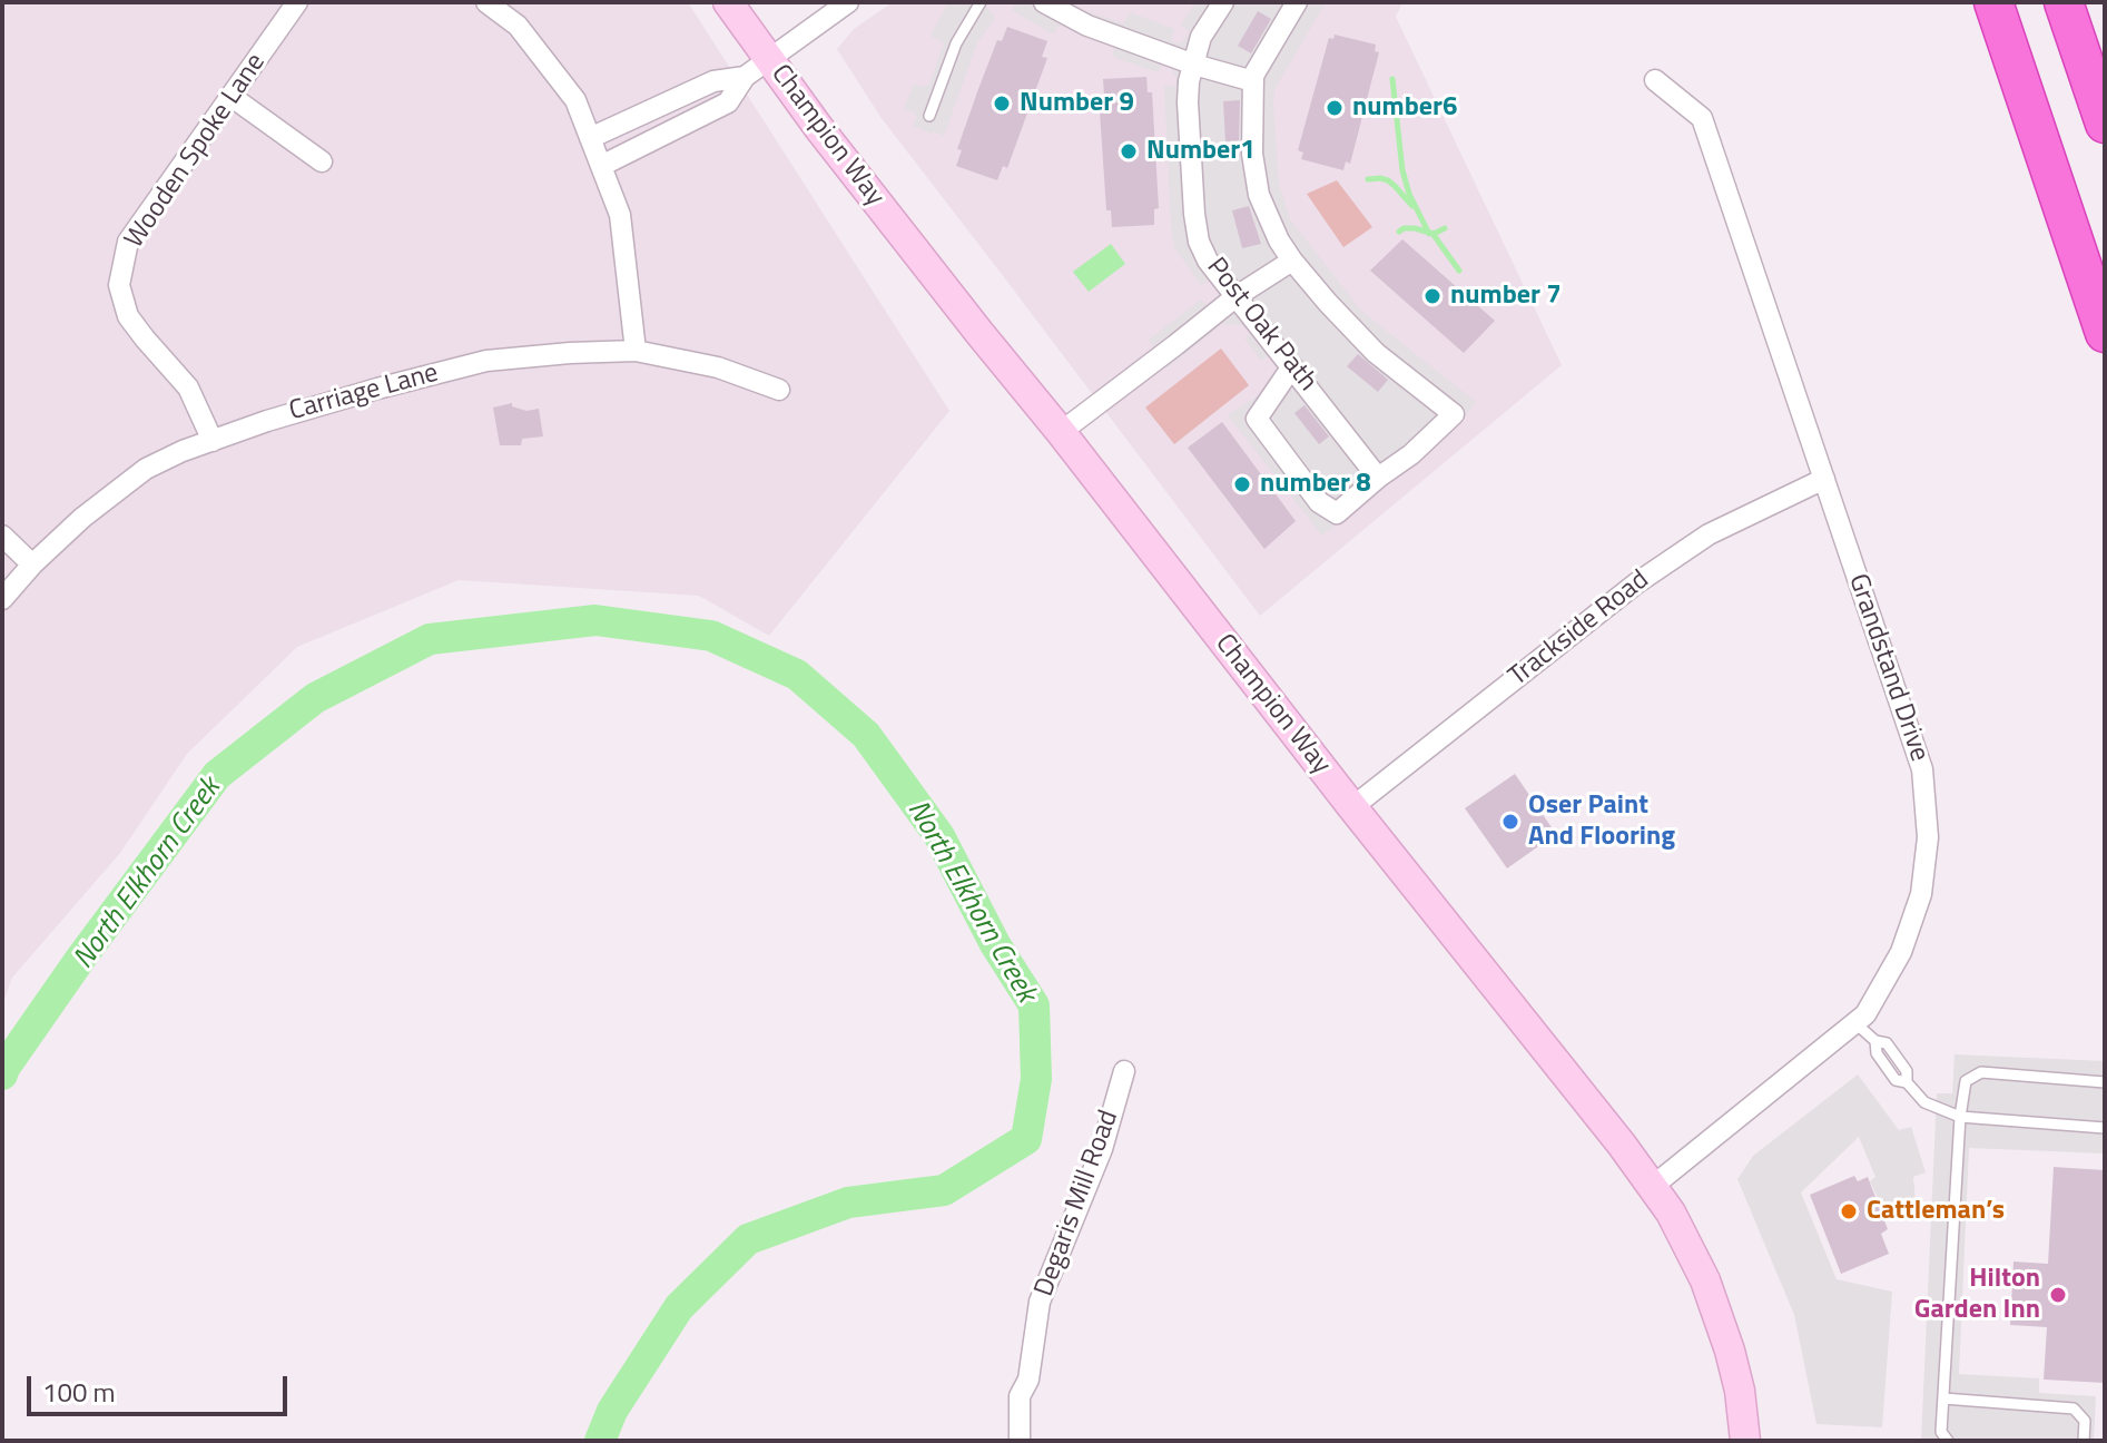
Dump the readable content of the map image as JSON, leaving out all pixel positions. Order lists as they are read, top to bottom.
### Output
{
  "streets": {
    "main road": ["Champion Way"],
    "street": [
      "Wooden Spoke Lane",
      "Post Oak Path",
      "Carriage Lane",
      "Trackside Road",
      "Grandstand Drive",
      "Degaris Mill Road"
    ]
  },
  "crossings": [
    ["Champion Way", "Trackside Road"],
    ["Champion Way", "Grandstand Drive"],
    ["Wooden Spoke Lane", "Carriage Lane"],
    ["Trackside Road", "Grandstand Drive"]
  ],
  "water": ["North Elkhorn Creek"],
  "places": [
    "Number 9",
    "number6",
    "Number1",
    "number 7",
    "number 8",
    "Oser Paint And Flooring",
    "Cattleman’s",
    "Hilton Garden Inn"
  ],
  "scale_bar": "100 m"
}
